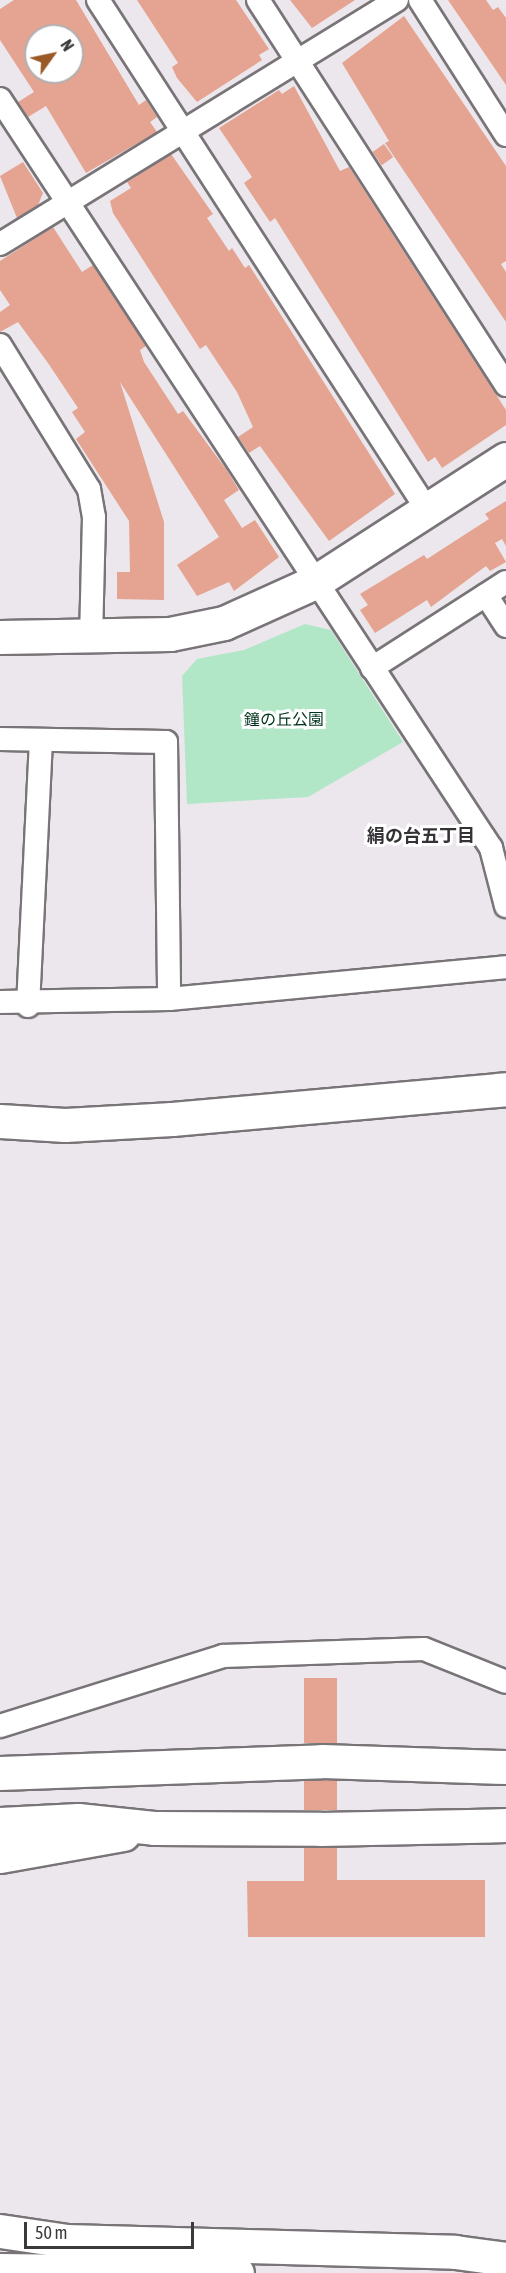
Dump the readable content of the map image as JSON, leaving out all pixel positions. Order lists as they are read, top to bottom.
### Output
{
  "districts": ["絹の台五丁目"],
  "parks": ["鐘の丘公園"],
  "scale_bar": "50 m",
  "north": "top right"
}
